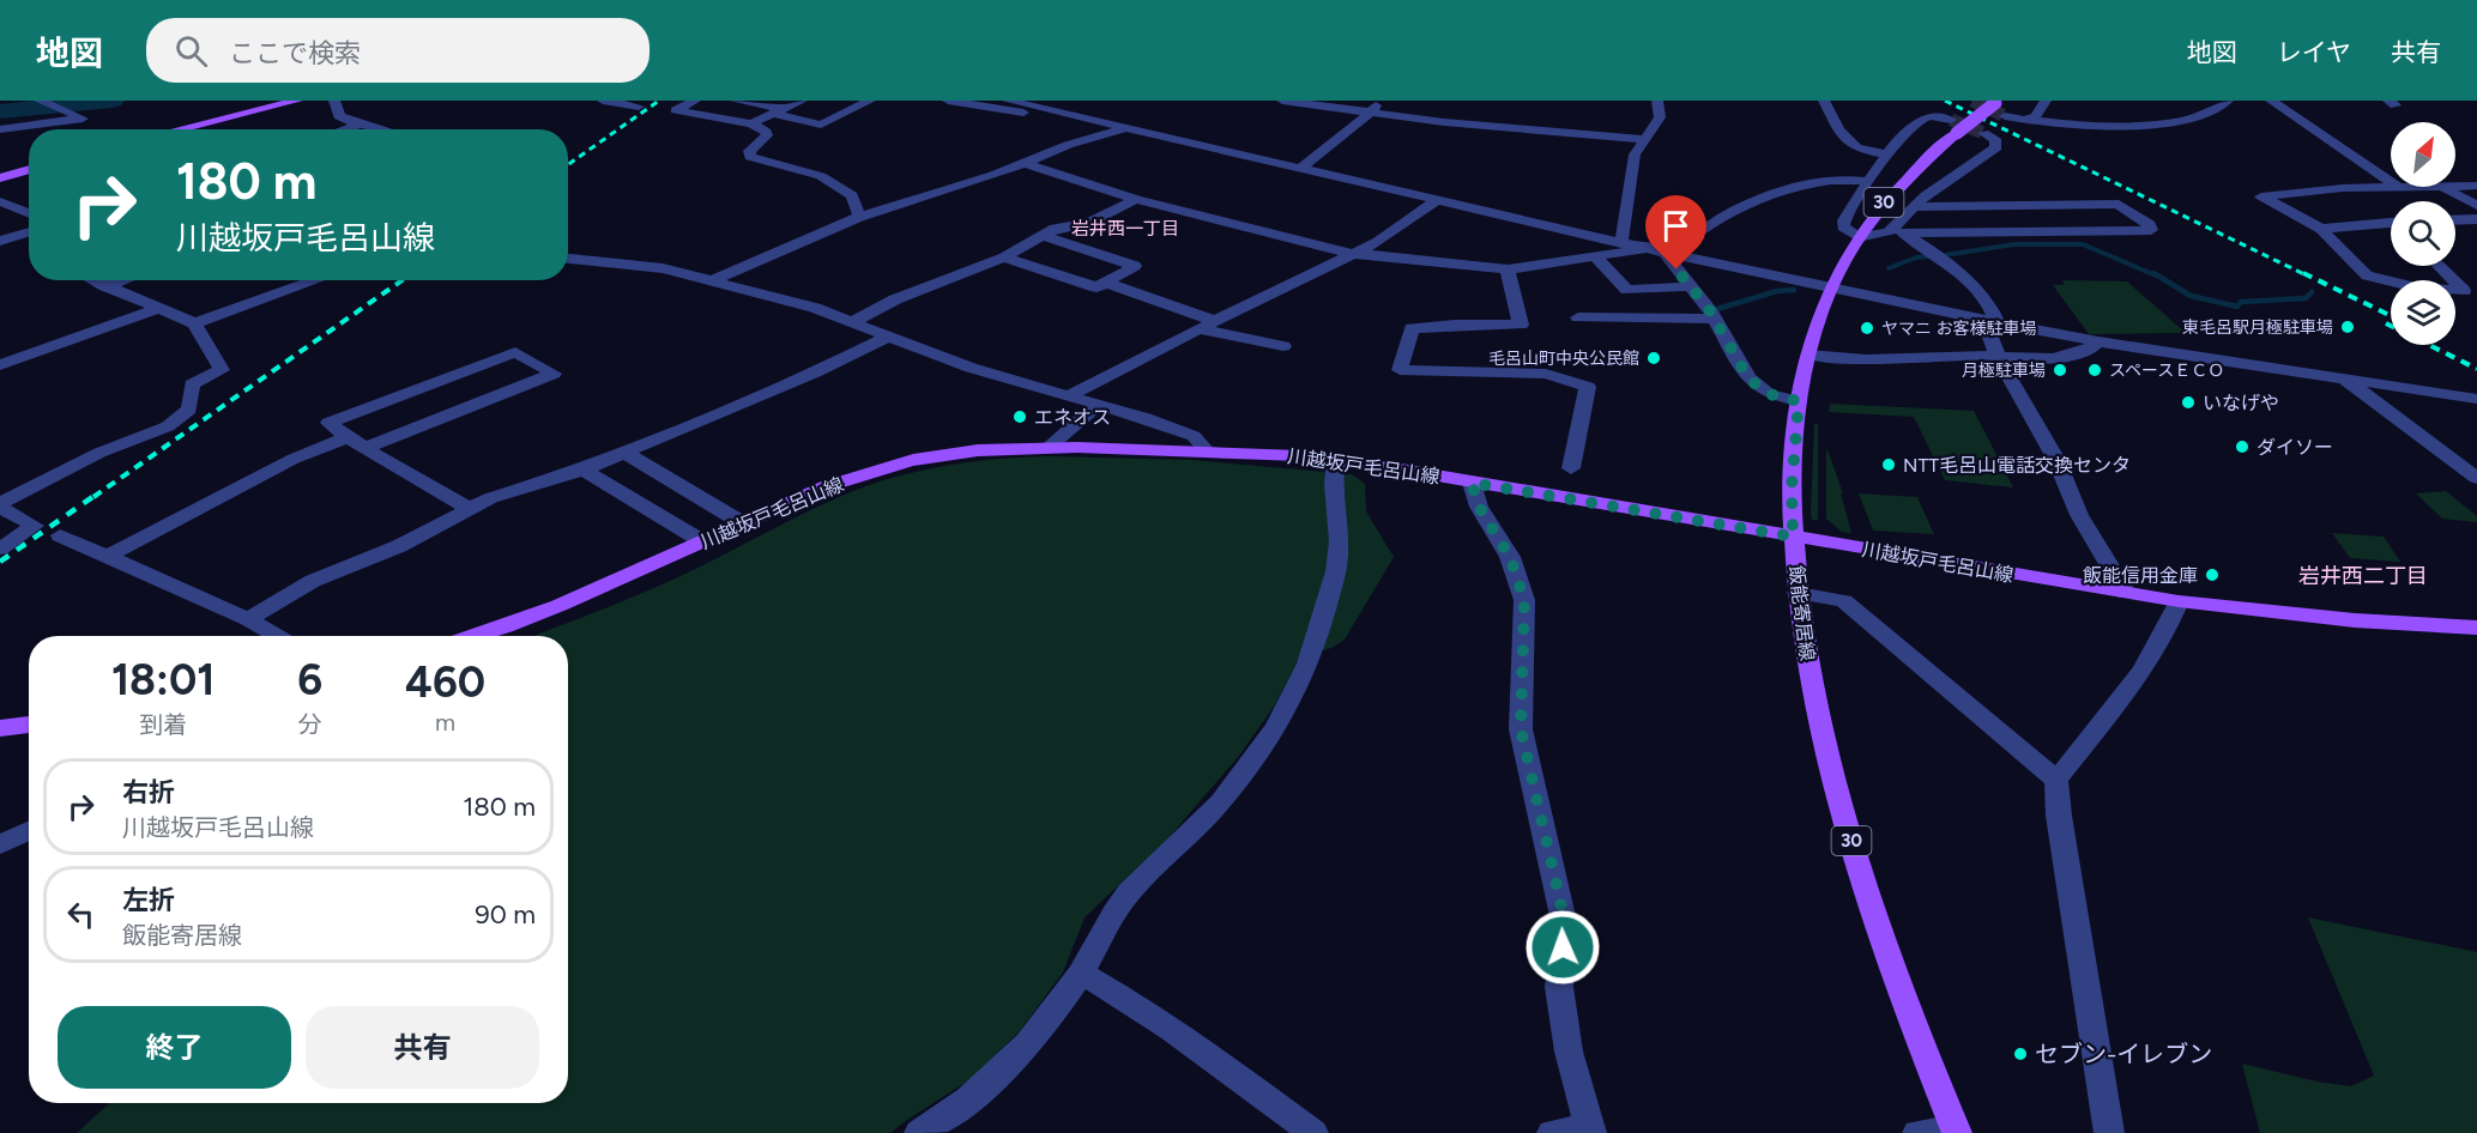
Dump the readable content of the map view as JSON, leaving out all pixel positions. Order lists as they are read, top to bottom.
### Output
{
  "streets": {
    "main road": ["30", "川越坂戸毛呂山線", "飯能寄居線"]
  },
  "crossings": [
    ["川越坂戸毛呂山線", "飯能寄居線"]
  ],
  "districts": ["岩井西一丁目", "岩井西二丁目"],
  "places": [
    "東毛呂駅月極駐車場",
    "ヤマニ お客様駐車場",
    "毛呂山町中央公民館",
    "月極駐車場",
    "スペースＥＣＯ",
    "いなげや",
    "エネオス",
    "ダイソー",
    "NTT毛呂山電話交換センタ",
    "飯能信用金庫",
    "セブン-イレブン"
  ],
  "north": "top right",
  "page": {
    "header": "地図",
    "search": "ここで検索",
    "nav": ["地図", "レイヤ", "共有"],
    "turn": ["180 m", "川越坂戸毛呂山線"],
    "eta": [
      "18:01",
      "到着",
      "6",
      "分",
      "460",
      "m"
    ],
    "list": [
      {
        "name": "右折",
        "note": "川越坂戸毛呂山線",
        "value": "180 m"
      },
      {
        "name": "左折",
        "note": "飯能寄居線",
        "value": "90 m"
      }
    ],
    "buttons": ["終了", "共有"]
  }
}
